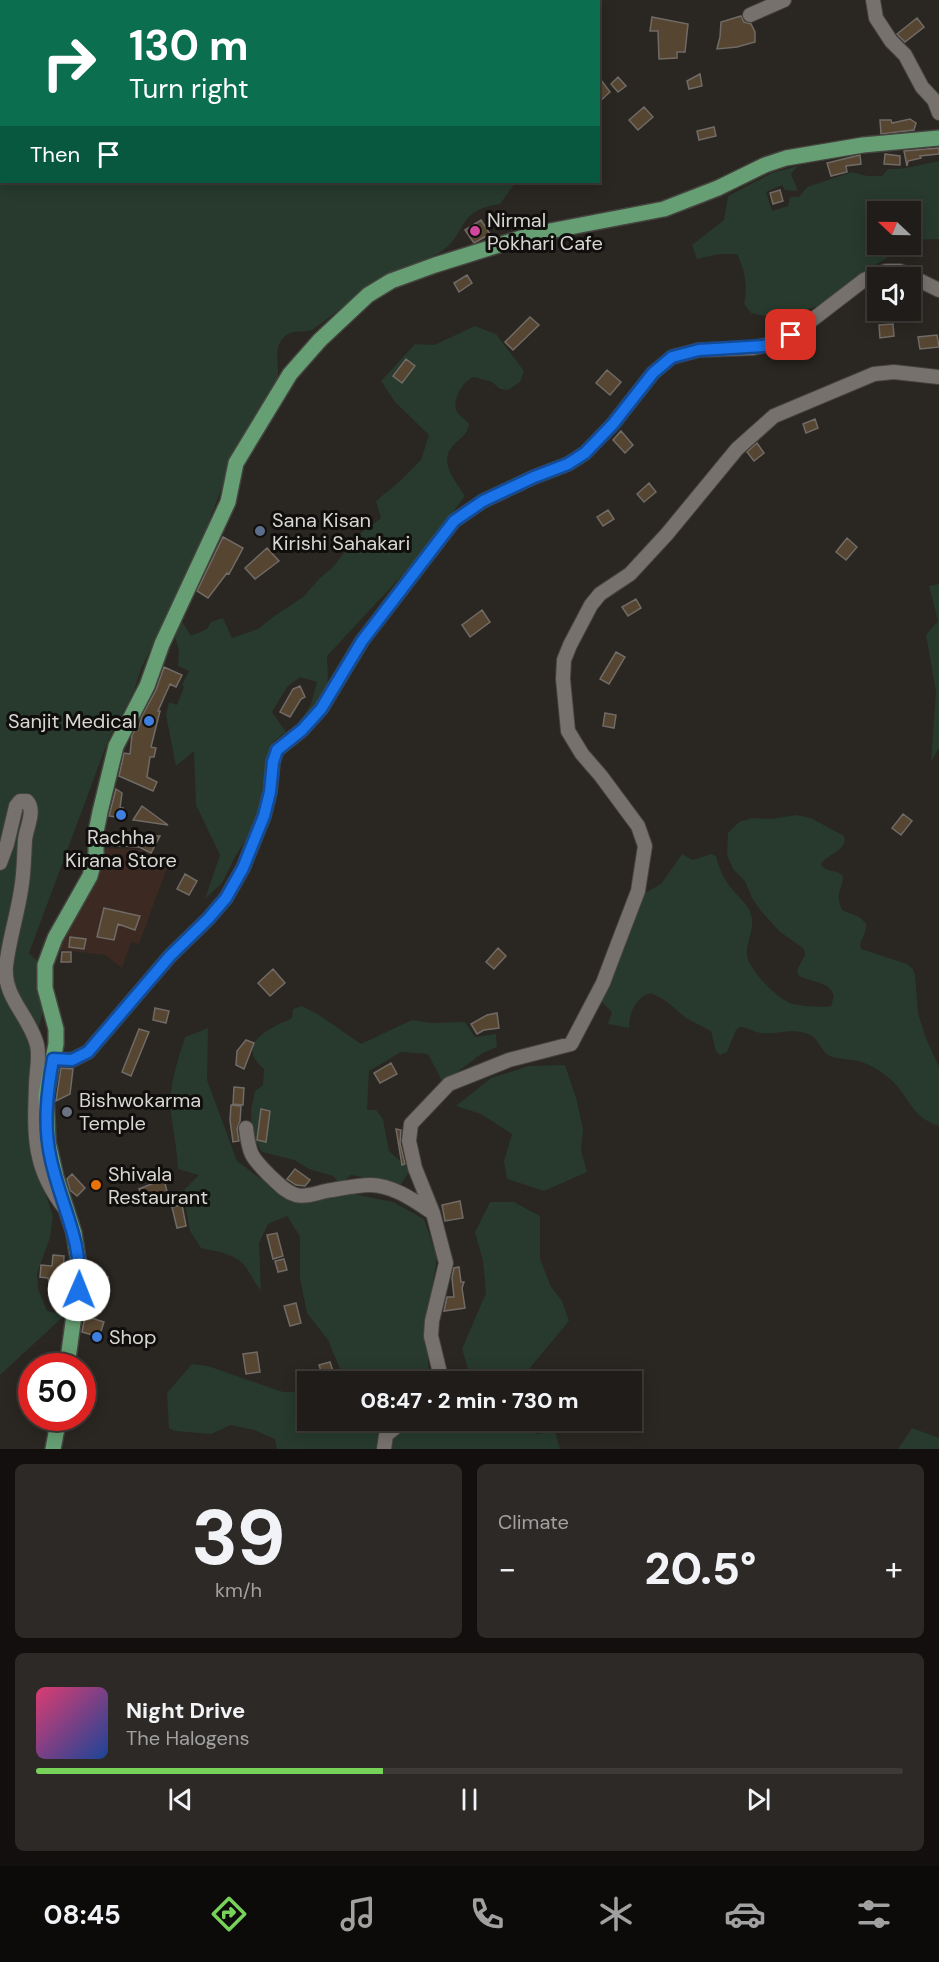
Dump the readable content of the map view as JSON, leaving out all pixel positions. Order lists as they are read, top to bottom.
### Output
{
  "places": [
    "Nirmal Pokhari Cafe",
    "Sana Kisan Kirishi Sahakari",
    "Sanjit Medical",
    "Rachha Kirana Store",
    "Bishwokarma Temple",
    "Shivala Restaurant",
    "Shop"
  ],
  "north": "left",
  "page": {
    "turn": ["130 m", "Turn right"],
    "then": "Then",
    "limit": "50",
    "trip": "08:47 · 2 min · 730 m",
    "tile": [
      ["39", "km/h"],
      "Climate"
    ],
    "heat": ["−", "20.5°", "+"],
    "song": ["Night Drive", "The Halogens"],
    "tabs": "08:45"
  }
}
